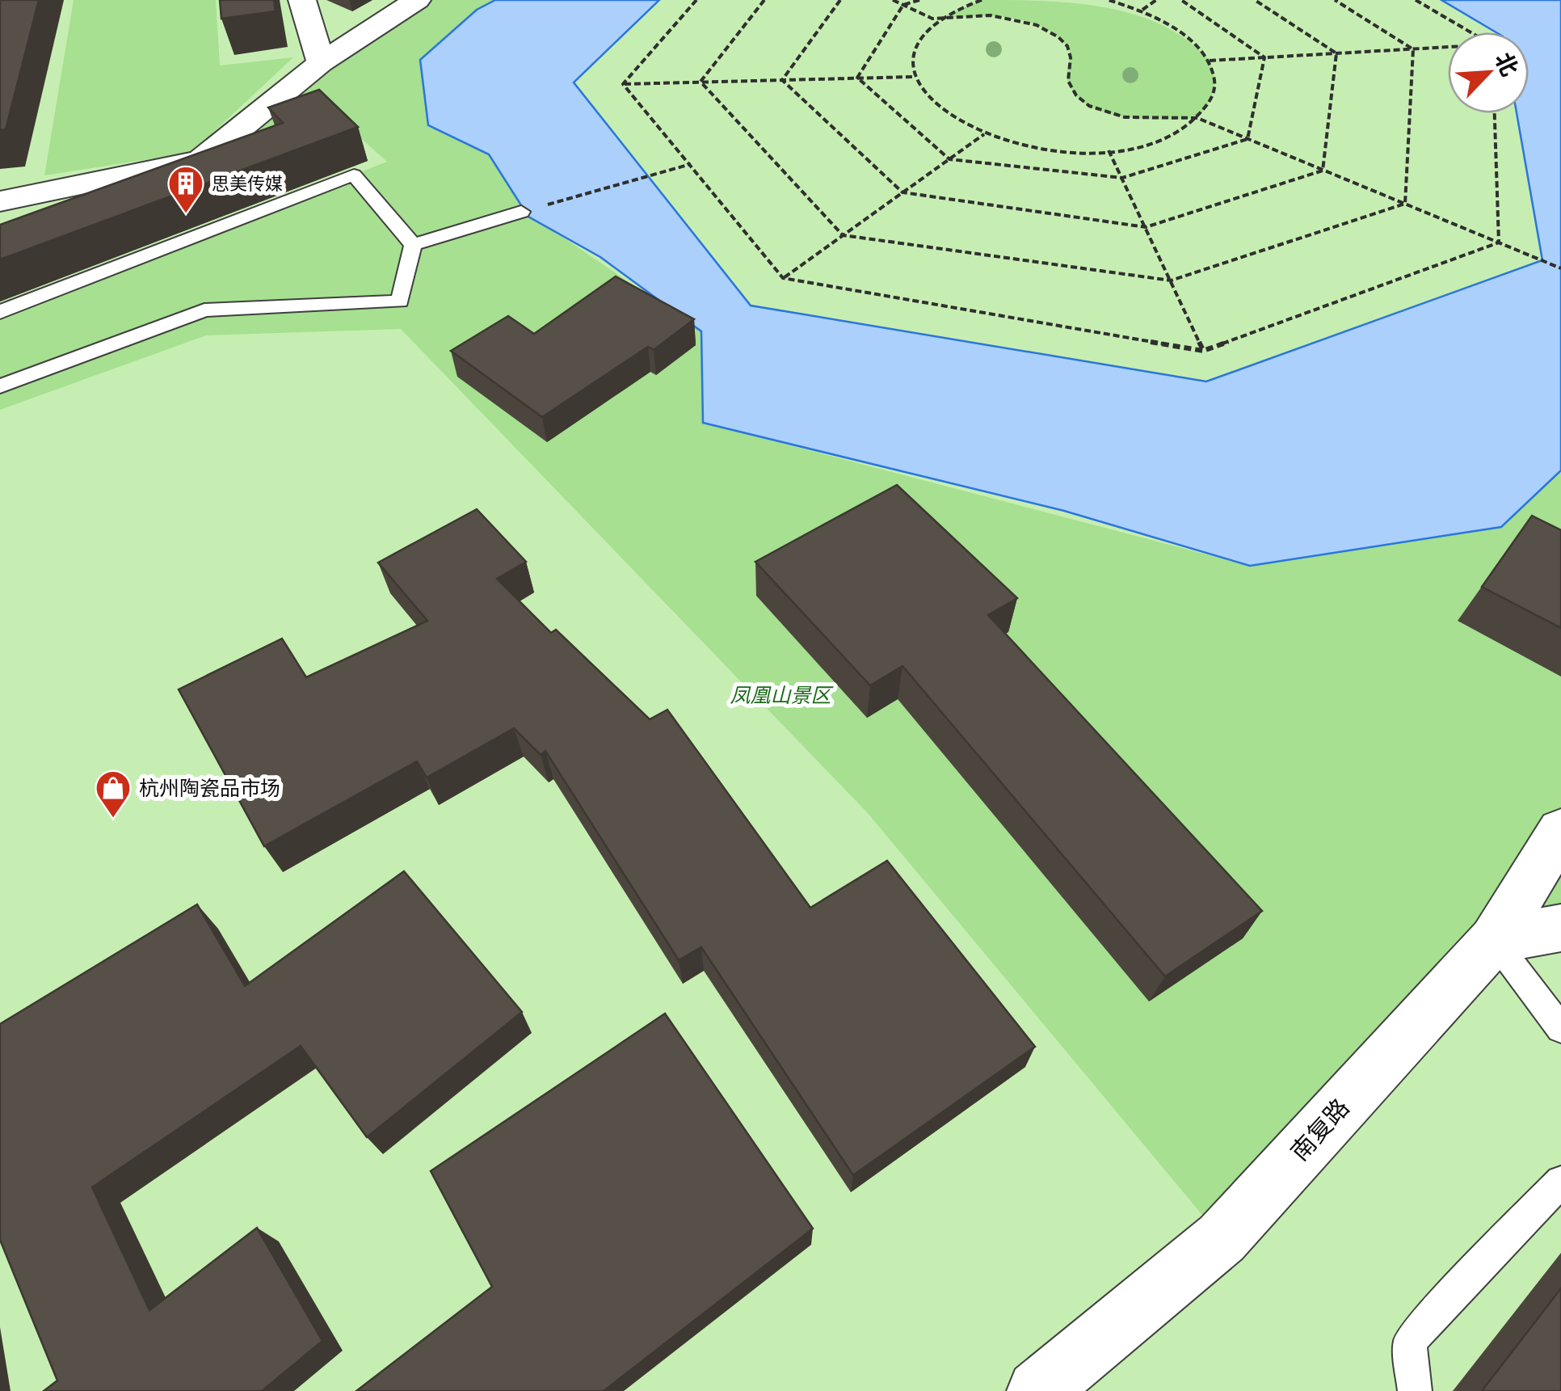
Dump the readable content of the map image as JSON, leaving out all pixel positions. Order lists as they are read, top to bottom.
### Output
{
  "streets": {
    "street": ["南复路"]
  },
  "parks": ["凤凰山景区"],
  "places": {
    "building": ["思美传媒"],
    "shop": ["杭州陶瓷品市场"]
  },
  "north": "top right"
}
